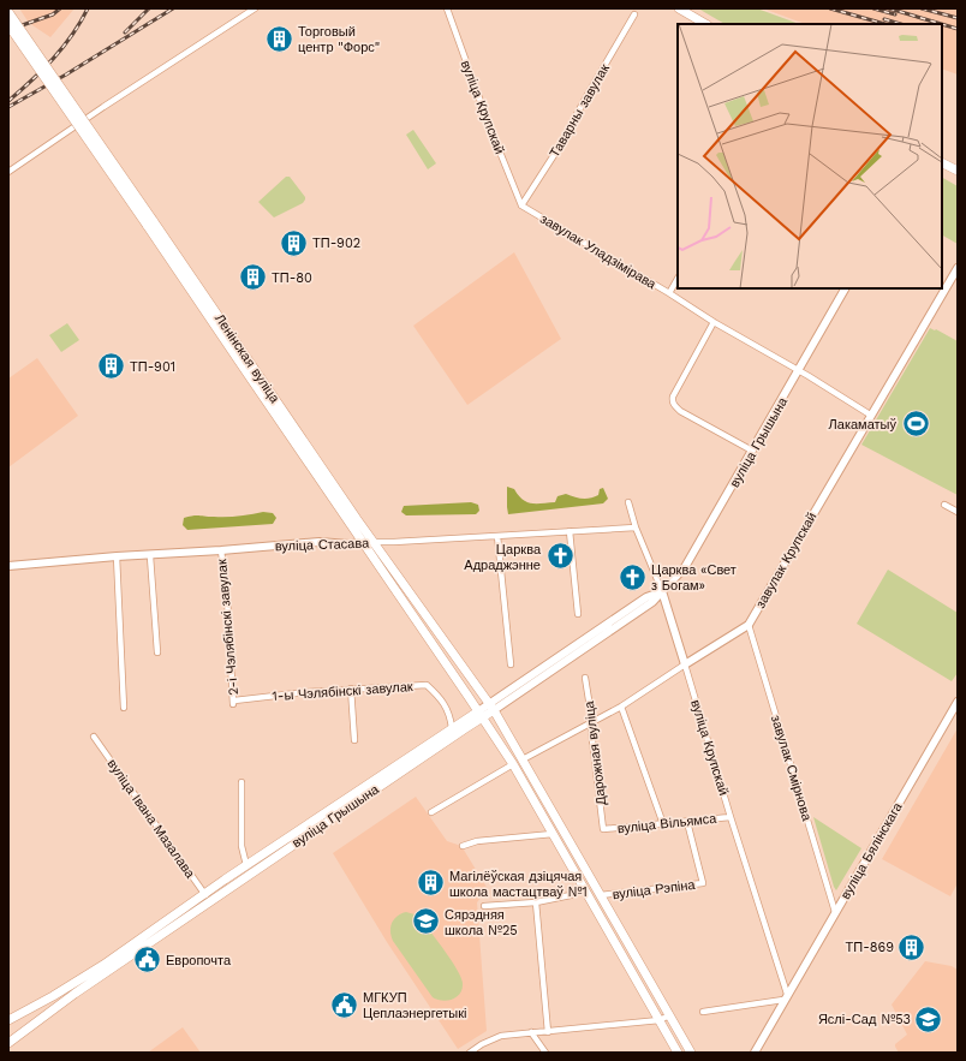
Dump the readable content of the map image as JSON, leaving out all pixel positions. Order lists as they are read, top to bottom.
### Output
{
  "streets": {
    "main road": [
      "вуліца Крупскай",
      "Ленінская вуліца",
      "вуліца Грышына",
      "вуліца Стасава",
      "завулак Крупскай",
      "вуліца Бялінскага"
    ],
    "street": [
      "Таварны завулак",
      "завулак Уладзімірава",
      "2-і Чэлябінскі завулак",
      "1-ы Чэлябінскі завулак",
      "Дарожная вуліца",
      "завулак Смірнова",
      "вуліца Iвана Мазалава",
      "вуліца Вільямса",
      "вуліца Рэпіна"
    ]
  },
  "crossings": [
    ["вуліца Крупскай", "Таварны завулак"],
    ["вуліца Крупскай", "завулак Уладзімірава"],
    ["вуліца Крупскай", "вуліца Грышына"],
    ["вуліца Крупскай", "вуліца Стасава"],
    ["вуліца Крупскай", "завулак Крупскай"],
    ["вуліца Крупскай", "вуліца Вільямса"],
    ["вуліца Крупскай", "вуліца Бялінскага"],
    ["Таварны завулак", "завулак Уладзімірава"],
    ["завулак Уладзімірава", "вуліца Грышына"],
    ["завулак Уладзімірава", "завулак Крупскай"],
    ["Ленінская вуліца", "вуліца Грышына"],
    ["Ленінская вуліца", "вуліца Стасава"],
    ["вуліца Грышына", "1-ы Чэлябінскі завулак"],
    ["вуліца Грышына", "вуліца Iвана Мазалава"],
    ["вуліца Стасава", "2-і Чэлябінскі завулак"],
    ["завулак Крупскай", "Дарожная вуліца"],
    ["завулак Крупскай", "завулак Смірнова"],
    ["2-і Чэлябінскі завулак", "1-ы Чэлябінскі завулак"],
    ["Дарожная вуліца", "вуліца Вільямса"],
    ["завулак Смірнова", "вуліца Бялінскага"],
    ["вуліца Вільямса", "вуліца Рэпіна"]
  ],
  "places": {
    "building": [
      "Торговый центр \"Форс\"",
      "ТП-902",
      "ТП-80",
      "ТП-901",
      "Магілёўская дзіцячая школа мастацтваў №1",
      "ТП-869"
    ],
    "sports": ["Лакаматыў"],
    "church": ["Царква Адраджэнне", "Царква «Свет з Богам»"],
    "school or university": ["Сярэдняя школа №25", "Яслі-Сад №53"],
    "public building": ["Европочта", "МГКУП Цеплаэнергетыкі"]
  }
}
